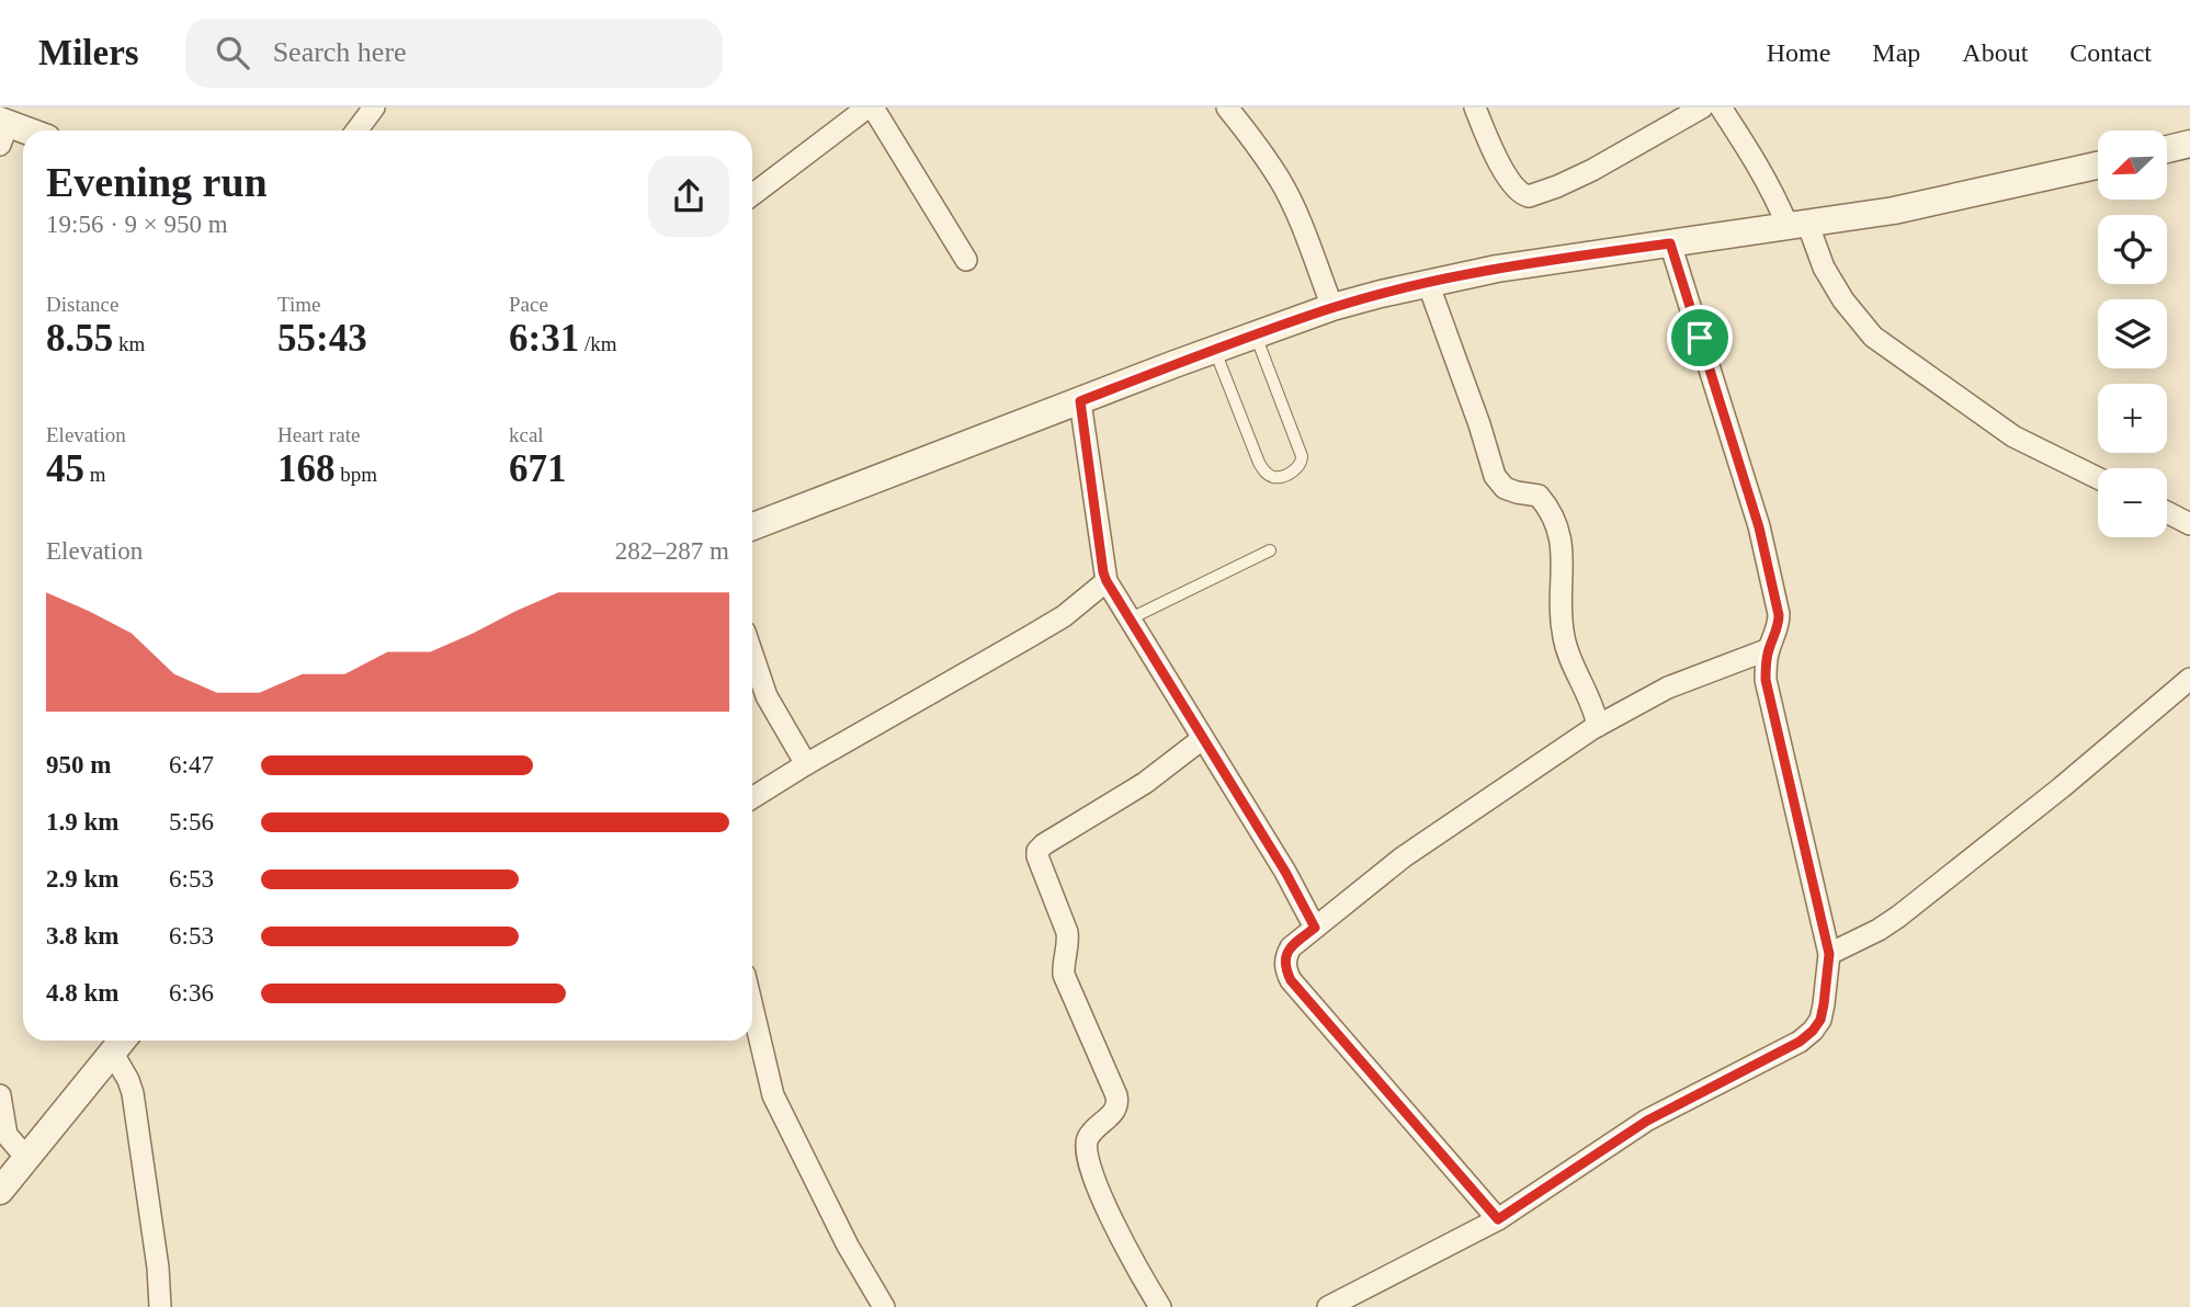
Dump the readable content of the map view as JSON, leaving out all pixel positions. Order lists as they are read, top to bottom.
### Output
{
  "north": "bottom left",
  "page": {
    "header": "Milers",
    "search": "Search here",
    "nav": [
      "Home",
      "Map",
      "About",
      "Contact"
    ],
    "map_buttons": ["+", "−"],
    "heading": ["Evening run", "19:56 · 9 × 950 m"],
    "stats": [
      ["Distance", "8.55 km"],
      ["Time", "55:43"],
      ["Pace", "6:31 /km"],
      ["Elevation", "45 m"],
      ["Heart rate", "168 bpm"],
      ["kcal", "671"]
    ],
    "chart": ["Elevation", "282–287 m"],
    "list": [
      {
        "name": "950 m",
        "note": "6:47"
      },
      {
        "name": "1.9 km",
        "note": "5:56"
      },
      {
        "name": "2.9 km",
        "note": "6:53"
      },
      {
        "name": "3.8 km",
        "note": "6:53"
      },
      {
        "name": "4.8 km",
        "note": "6:36"
      }
    ]
  }
}
